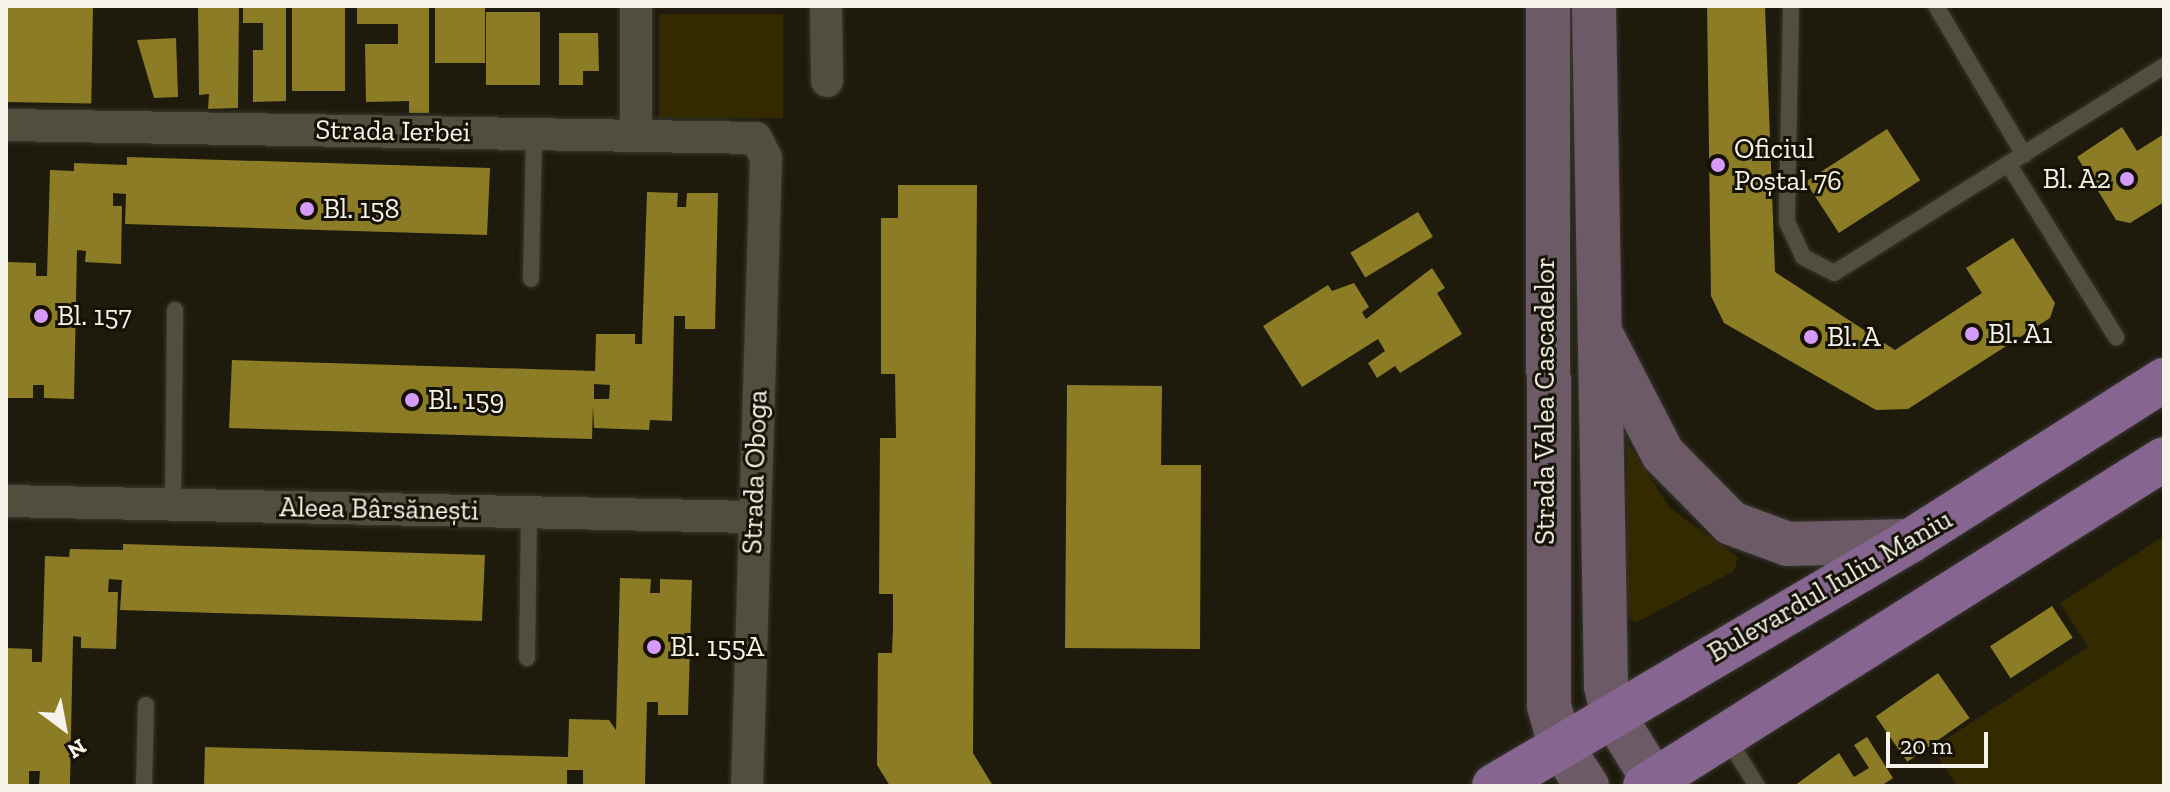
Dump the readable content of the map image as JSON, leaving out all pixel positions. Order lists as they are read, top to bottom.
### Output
{
  "streets": {
    "main road": ["Strada Valea Cascadelor", "Bulevardul Iuliu Maniu"],
    "street": ["Strada Ierbei", "Strada Oboga", "Aleea Bârsănești"]
  },
  "crossings": [
    ["Strada Ierbei", "Strada Oboga"],
    ["Strada Valea Cascadelor", "Bulevardul Iuliu Maniu"],
    ["Strada Oboga", "Aleea Bârsănești"]
  ],
  "places": [
    "Oficiul Poștal 76",
    "Bl. A2",
    "Bl. 158",
    "Bl. 157",
    "Bl. A1",
    "Bl. A",
    "Bl. 159",
    "Bl. 155A"
  ],
  "scale_bar": "20 m",
  "north": "bottom right"
}
